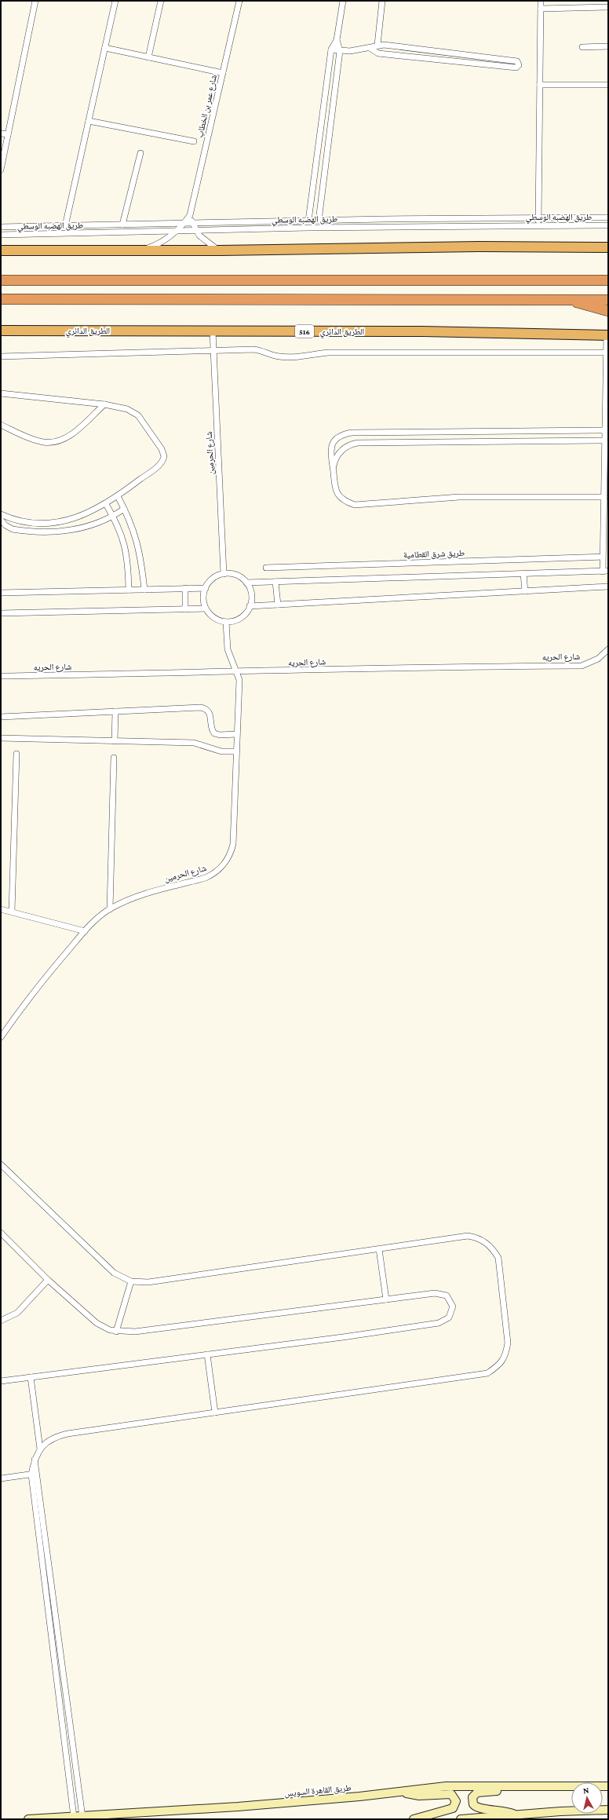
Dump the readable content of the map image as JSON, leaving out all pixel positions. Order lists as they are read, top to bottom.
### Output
{
  "streets": {
    "highway": ["الطريق الدائري", "516"],
    "main road": ["طريق القاهرة السويس"],
    "street": [
      "شارع عمر بن الخطاب",
      "طريق الهضبه الوسطي",
      "شارع الحرمين",
      "طريق شرق القطامية",
      "شارع الحريه"
    ]
  },
  "crossings": [
    ["شارع عمر بن الخطاب", "طريق الهضبه الوسطي"],
    ["الطريق الدائري", "شارع الحرمين"],
    ["شارع الحرمين", "شارع الحريه"]
  ],
  "north": "top"
}
